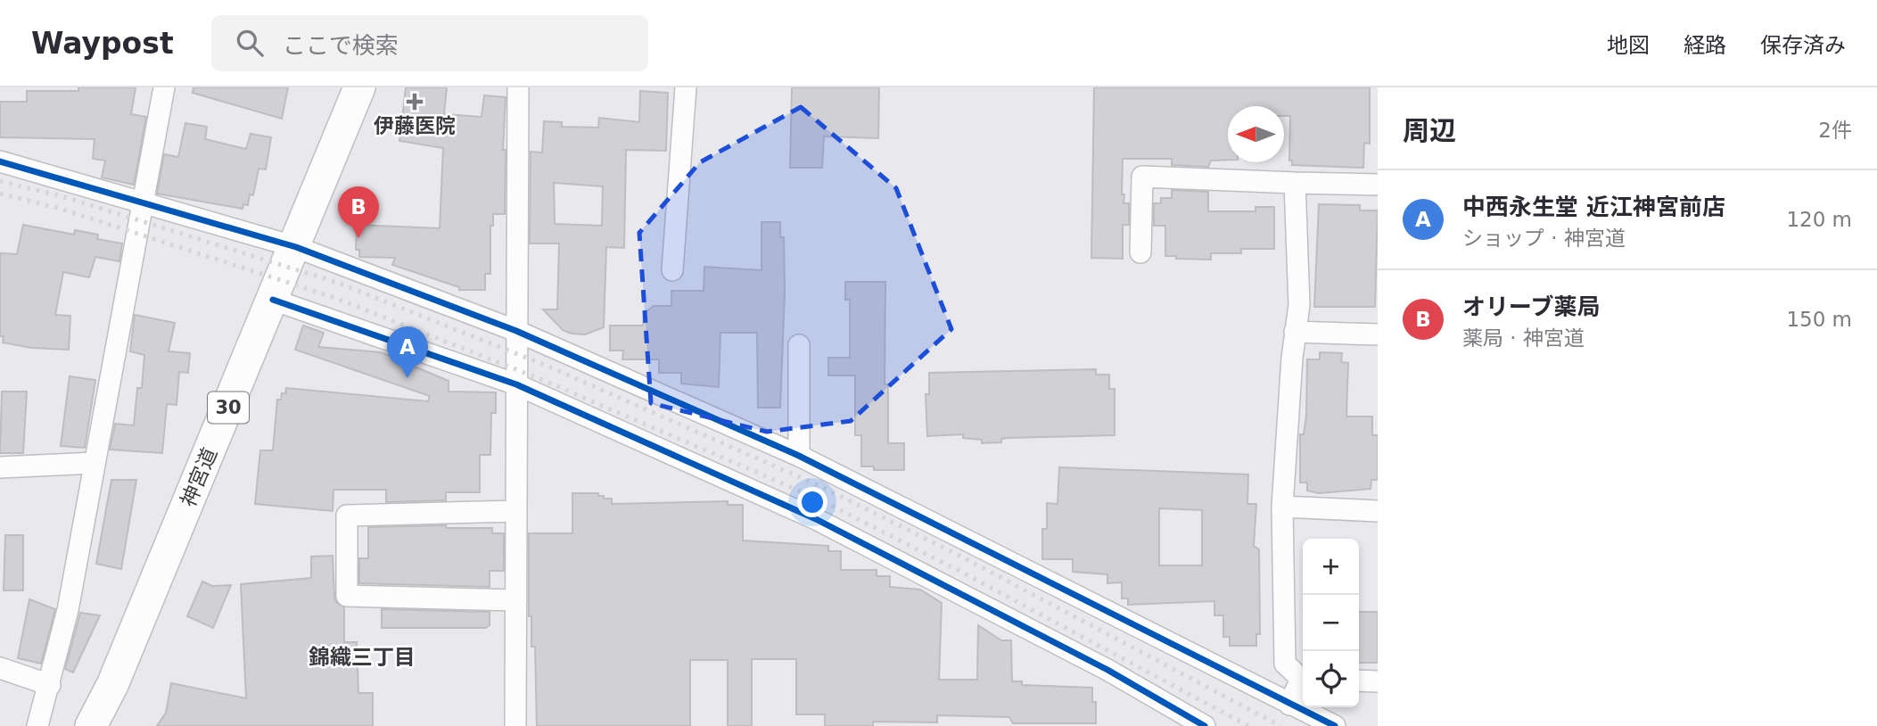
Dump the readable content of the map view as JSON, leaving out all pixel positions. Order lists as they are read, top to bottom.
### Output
{
  "streets": {
    "main road": ["30", "神宮道"]
  },
  "districts": ["錦織三丁目"],
  "places": {
    "health": ["伊藤医院"]
  },
  "north": "left",
  "page": {
    "header": "Waypost",
    "search": "ここで検索",
    "nav": ["地図", "経路", "保存済み"],
    "heading": ["周辺", "2件"],
    "list": [
      {
        "mark": "A",
        "name": "中西永生堂 近江神宮前店",
        "note": "ショップ · 神宮道",
        "value": "120 m"
      },
      {
        "mark": "B",
        "name": "オリーブ薬局",
        "note": "薬局 · 神宮道",
        "value": "150 m"
      }
    ],
    "pins": ["B", "A"],
    "map_buttons": ["+", "−"]
  }
}
